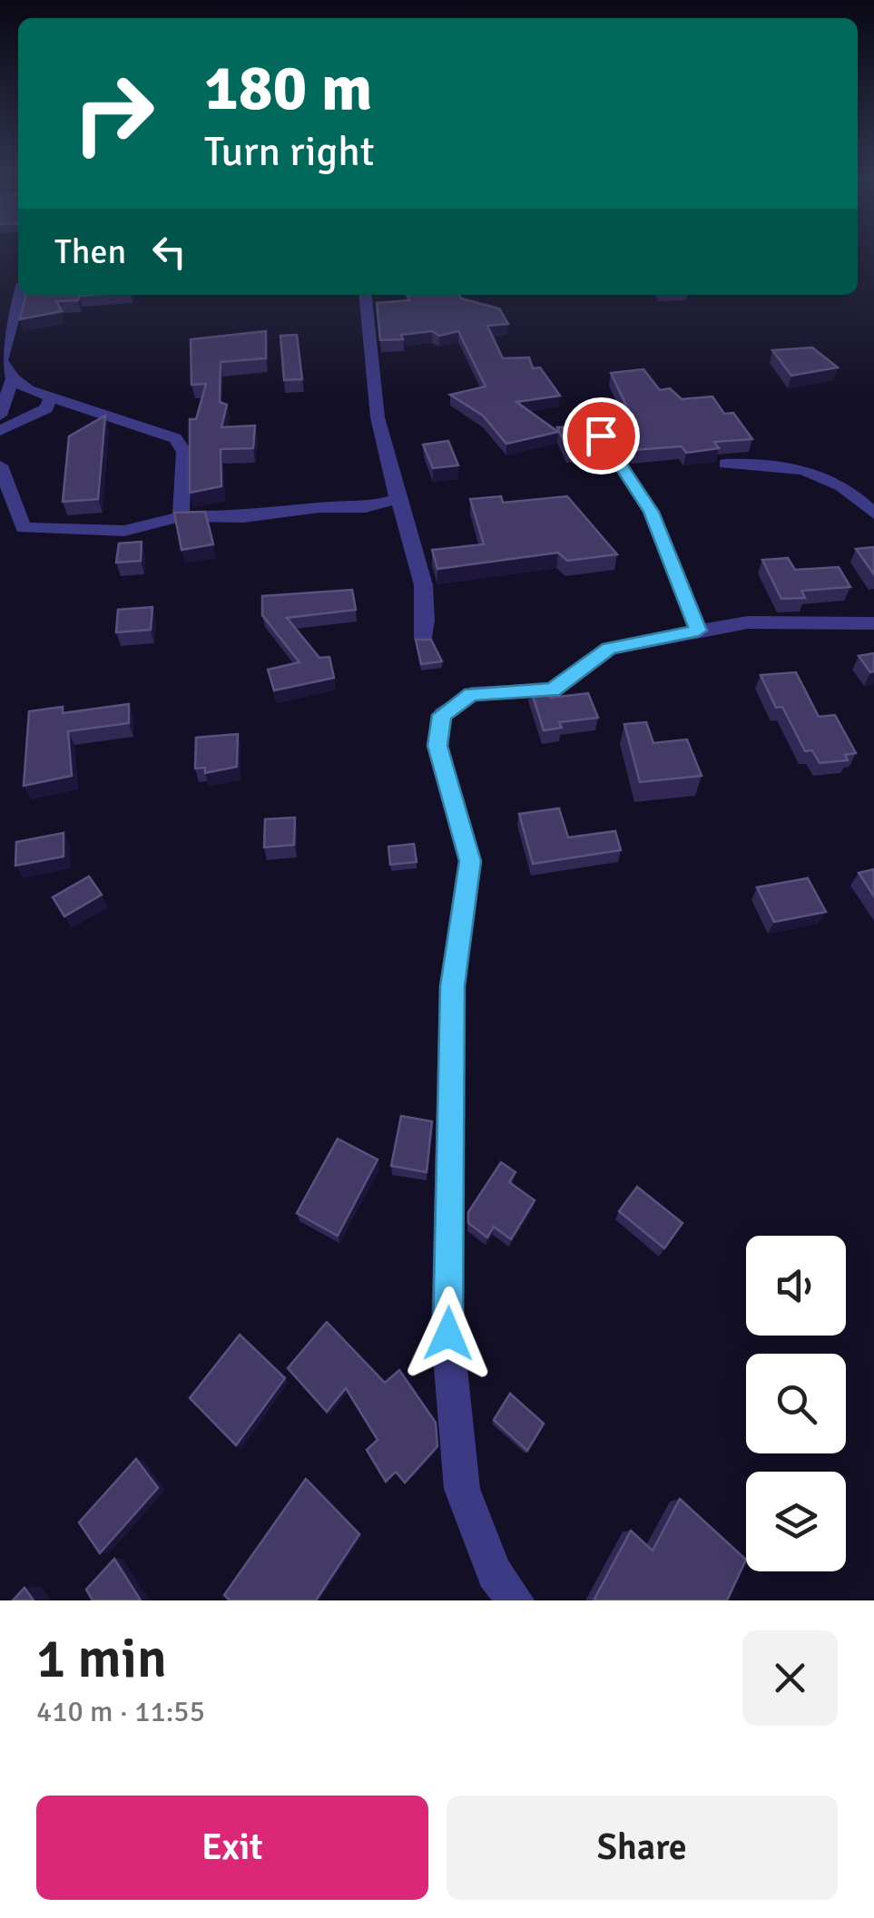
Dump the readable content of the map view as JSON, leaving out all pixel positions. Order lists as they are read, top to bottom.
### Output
{
  "page": {
    "turn": ["180 m", "Turn right"],
    "then": "Then",
    "heading": ["1 min", "410 m · 11:55"],
    "buttons": ["Exit", "Share"]
  }
}
